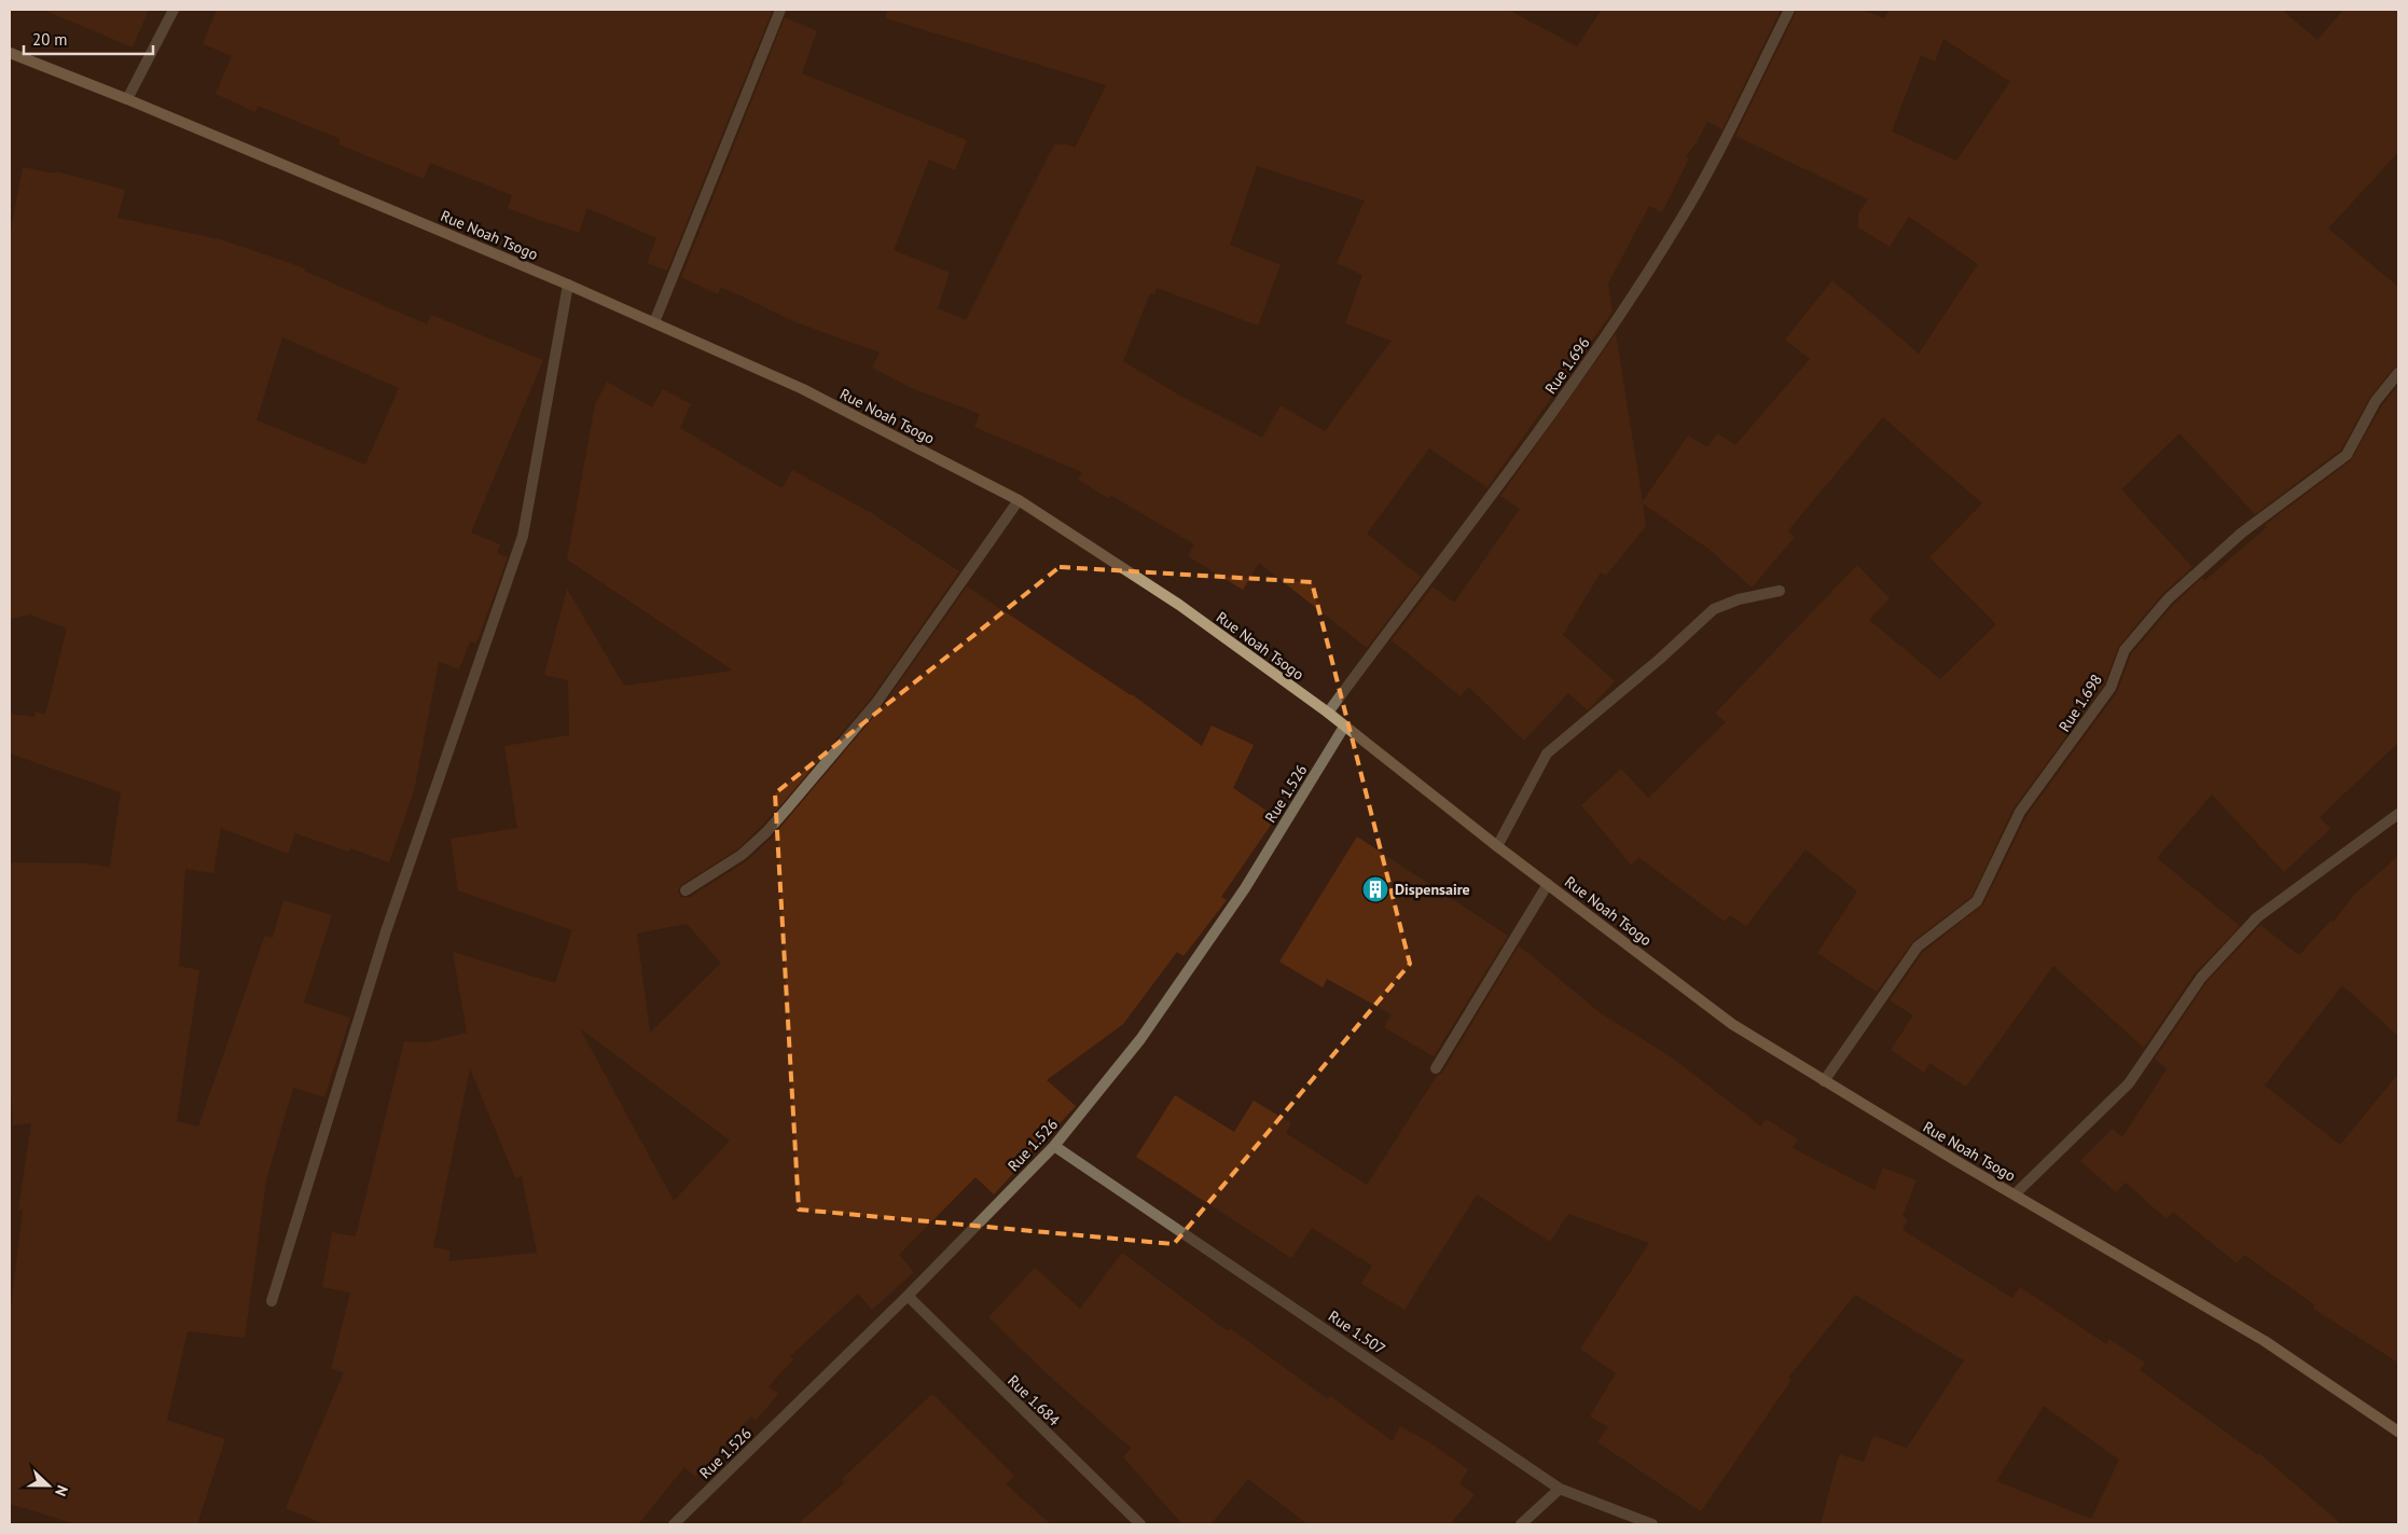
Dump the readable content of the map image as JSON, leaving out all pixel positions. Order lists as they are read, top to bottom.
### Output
{
  "streets": {
    "main road": ["Rue Noah Tsogo"],
    "street": [
      "Rue 1.696",
      "Rue 1.698",
      "Rue 1.526",
      "Rue 1.507",
      "Rue 1.684"
    ]
  },
  "crossings": [
    ["Rue Noah Tsogo", "Rue 1.696"],
    ["Rue Noah Tsogo", "Rue 1.698"],
    ["Rue Noah Tsogo", "Rue 1.526"],
    ["Rue 1.526", "Rue 1.507"],
    ["Rue 1.526", "Rue 1.684"]
  ],
  "places": {
    "building": ["Dispensaire"]
  },
  "scale_bar": "20 m",
  "north": "right"
}
